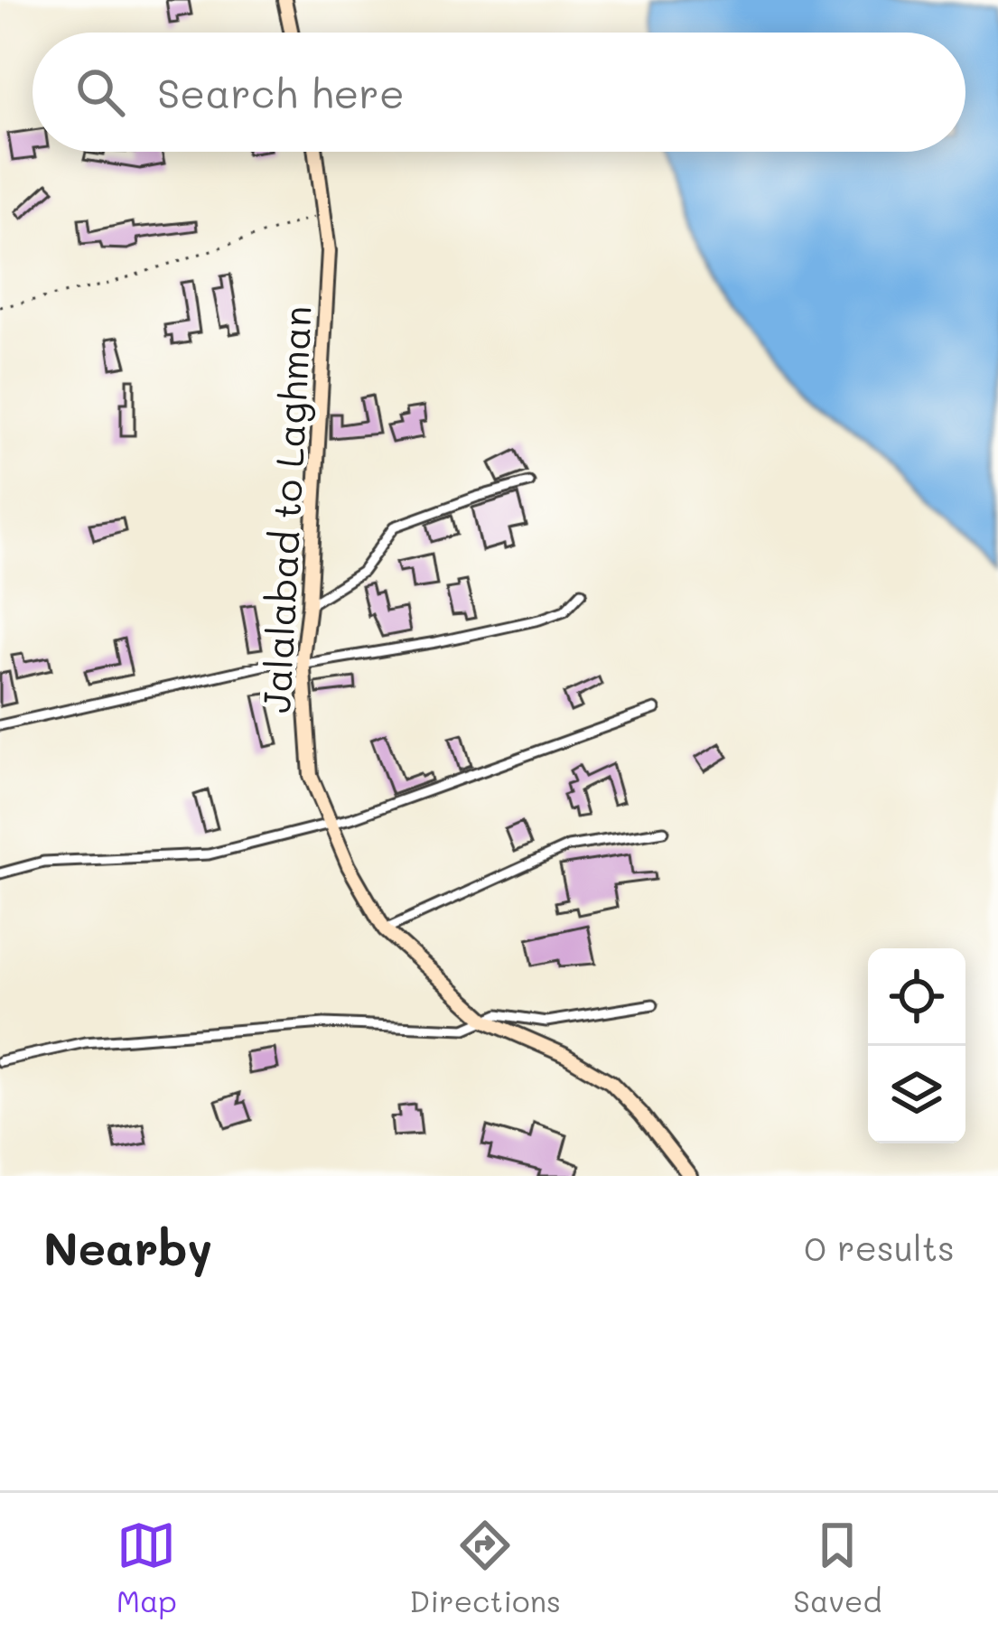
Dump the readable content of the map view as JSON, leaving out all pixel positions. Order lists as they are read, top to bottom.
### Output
{
  "streets": {
    "street": ["Jalalabad to Laghman"]
  },
  "page": {
    "search": "Search here",
    "heading": ["Nearby", "0 results"],
    "nav": ["Map", "Directions", "Saved"]
  }
}
